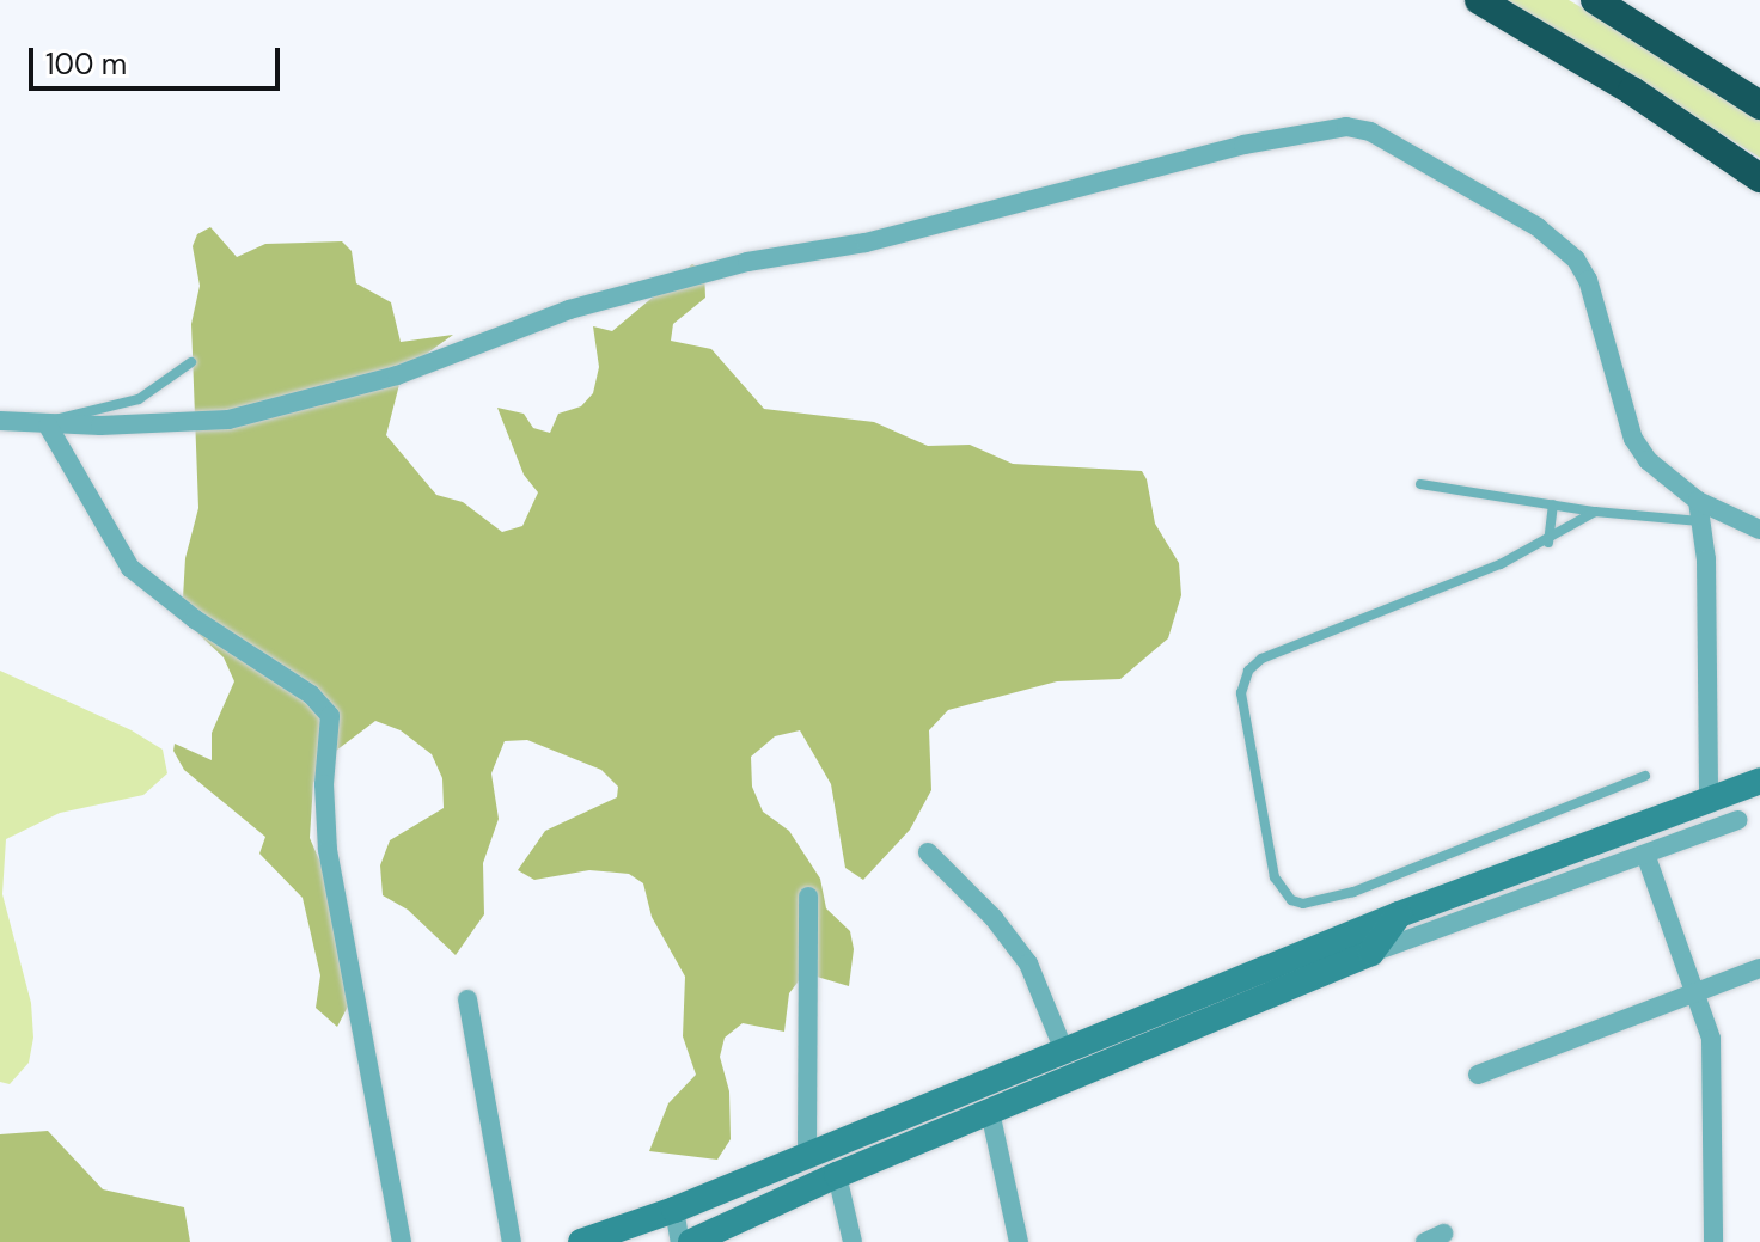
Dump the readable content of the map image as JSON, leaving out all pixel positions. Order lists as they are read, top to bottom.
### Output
{
  "scale_bar": "100 m"
}
